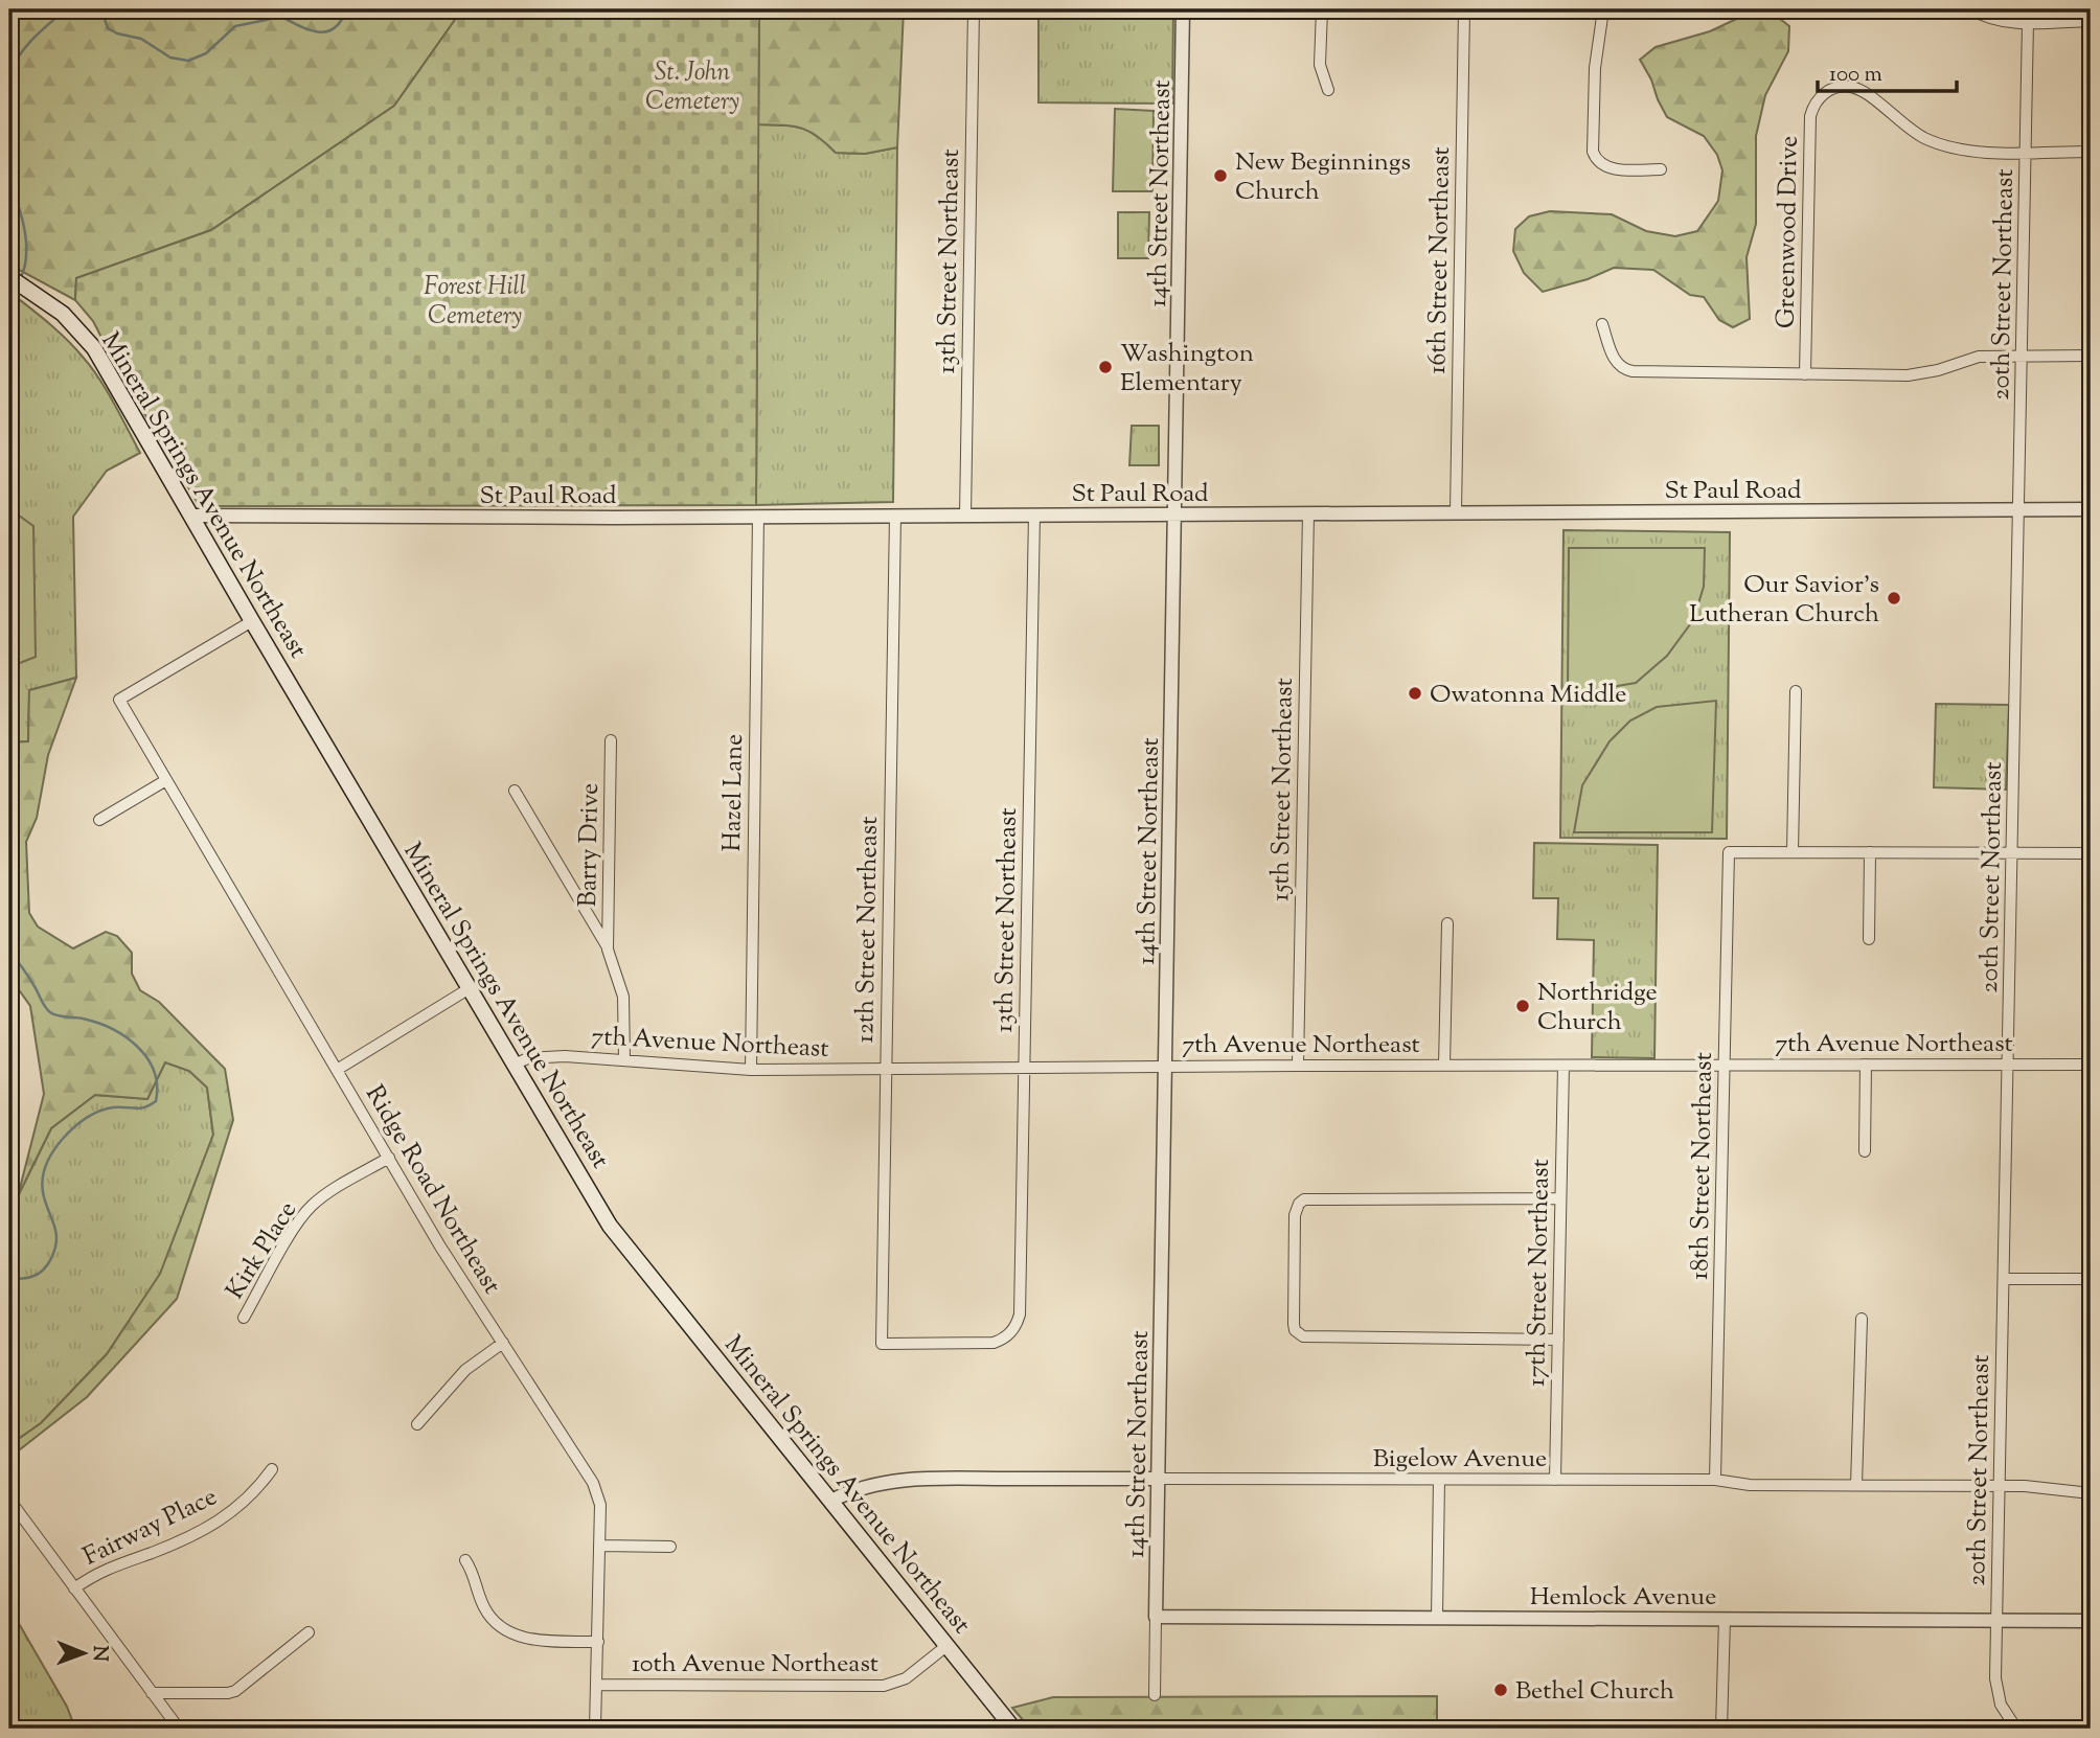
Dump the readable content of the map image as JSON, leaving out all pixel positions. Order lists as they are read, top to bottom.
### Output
{
  "streets": {
    "main road": ["Mineral Springs Avenue Northeast"],
    "street": [
      "14th Street Northeast",
      "Greenwood Drive",
      "16th Street Northeast",
      "13th Street Northeast",
      "20th Street Northeast",
      "St Paul Road",
      "15th Street Northeast",
      "Hazel Lane",
      "Barry Drive",
      "12th Street Northeast",
      "7th Avenue Northeast",
      "18th Street Northeast",
      "Ridge Road Northeast",
      "Kirk Place",
      "17th Street Northeast",
      "Bigelow Avenue",
      "Fairway Place",
      "Hemlock Avenue",
      "10th Avenue Northeast"
    ]
  },
  "crossings": [
    ["14th Street Northeast", "St Paul Road"],
    ["14th Street Northeast", "7th Avenue Northeast"],
    ["14th Street Northeast", "Bigelow Avenue"],
    ["14th Street Northeast", "Hemlock Avenue"],
    ["Greenwood Drive", "20th Street Northeast"],
    ["16th Street Northeast", "St Paul Road"],
    ["13th Street Northeast", "St Paul Road"],
    ["13th Street Northeast", "12th Street Northeast"],
    ["13th Street Northeast", "7th Avenue Northeast"],
    ["20th Street Northeast", "St Paul Road"],
    ["20th Street Northeast", "7th Avenue Northeast"],
    ["20th Street Northeast", "Bigelow Avenue"],
    ["20th Street Northeast", "Hemlock Avenue"],
    ["St Paul Road", "Mineral Springs Avenue Northeast"],
    ["St Paul Road", "15th Street Northeast"],
    ["St Paul Road", "Hazel Lane"],
    ["St Paul Road", "12th Street Northeast"],
    ["Mineral Springs Avenue Northeast", "7th Avenue Northeast"],
    ["Mineral Springs Avenue Northeast", "Ridge Road Northeast"],
    ["Mineral Springs Avenue Northeast", "Bigelow Avenue"],
    ["Mineral Springs Avenue Northeast", "10th Avenue Northeast"],
    ["15th Street Northeast", "7th Avenue Northeast"],
    ["Hazel Lane", "7th Avenue Northeast"],
    ["Barry Drive", "7th Avenue Northeast"],
    ["12th Street Northeast", "7th Avenue Northeast"],
    ["7th Avenue Northeast", "18th Street Northeast"],
    ["7th Avenue Northeast", "17th Street Northeast"],
    ["18th Street Northeast", "Bigelow Avenue"],
    ["Ridge Road Northeast", "Kirk Place"],
    ["Ridge Road Northeast", "10th Avenue Northeast"],
    ["17th Street Northeast", "Bigelow Avenue"]
  ],
  "parks": ["St. John Cemetery", "Forest Hill Cemetery"],
  "places": [
    "New Beginnings Church",
    "Washington Elementary",
    "Our Savior's Lutheran Church",
    "Owatonna Middle",
    "Northridge Church",
    "Bethel Church"
  ],
  "scale_bar": "100 m",
  "north": "right"
}
